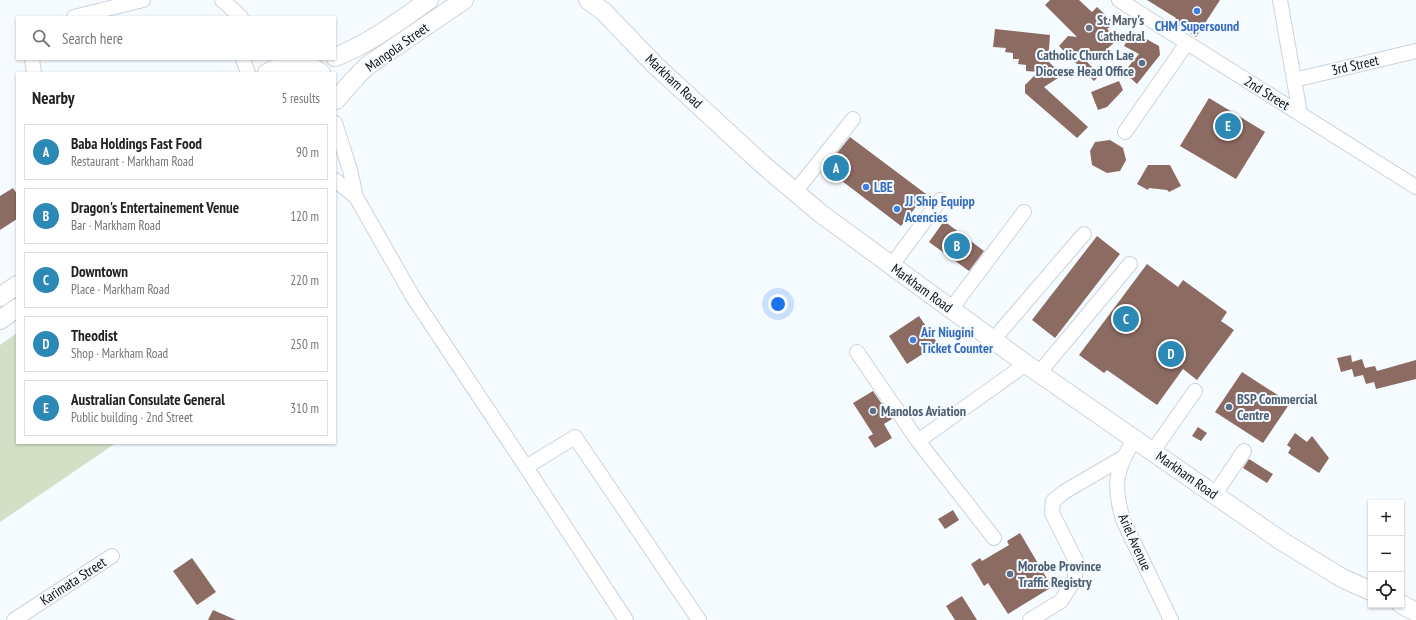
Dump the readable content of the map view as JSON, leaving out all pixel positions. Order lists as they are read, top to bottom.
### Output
{
  "streets": {
    "main road": ["Mangola Street", "Markham Road"],
    "street": [
      "3rd Street",
      "2nd Street",
      "Ariel Avenue",
      "Karimata Street"
    ]
  },
  "crossings": [
    ["Markham Road", "Ariel Avenue"]
  ],
  "places": [
    "CHM Supersound",
    "St. Mary's Cathedral",
    "Catholic Church Lae Diocese Head Office",
    "LBE",
    "JJ Ship Equipp Acencies",
    "Air Niugini Ticket Counter",
    "BSP Commercial Centre",
    "Manolos Aviation",
    "Morobe Province Traffic Registry"
  ],
  "page": {
    "search": "Search here",
    "heading": ["Nearby", "5 results"],
    "pins": [
      "E",
      "A",
      "B",
      "C",
      "D"
    ],
    "list": [
      {
        "mark": "A",
        "name": "Baba Holdings Fast Food",
        "note": "Restaurant · Markham Road",
        "value": "90 m"
      },
      {
        "mark": "B",
        "name": "Dragon's Entertainement Venue",
        "note": "Bar · Markham Road",
        "value": "120 m"
      },
      {
        "mark": "C",
        "name": "Downtown",
        "note": "Place · Markham Road",
        "value": "220 m"
      },
      {
        "mark": "D",
        "name": "Theodist",
        "note": "Shop · Markham Road",
        "value": "250 m"
      },
      {
        "mark": "E",
        "name": "Australian Consulate General",
        "note": "Public building · 2nd Street",
        "value": "310 m"
      }
    ],
    "map_buttons": ["+", "−"]
  }
}
